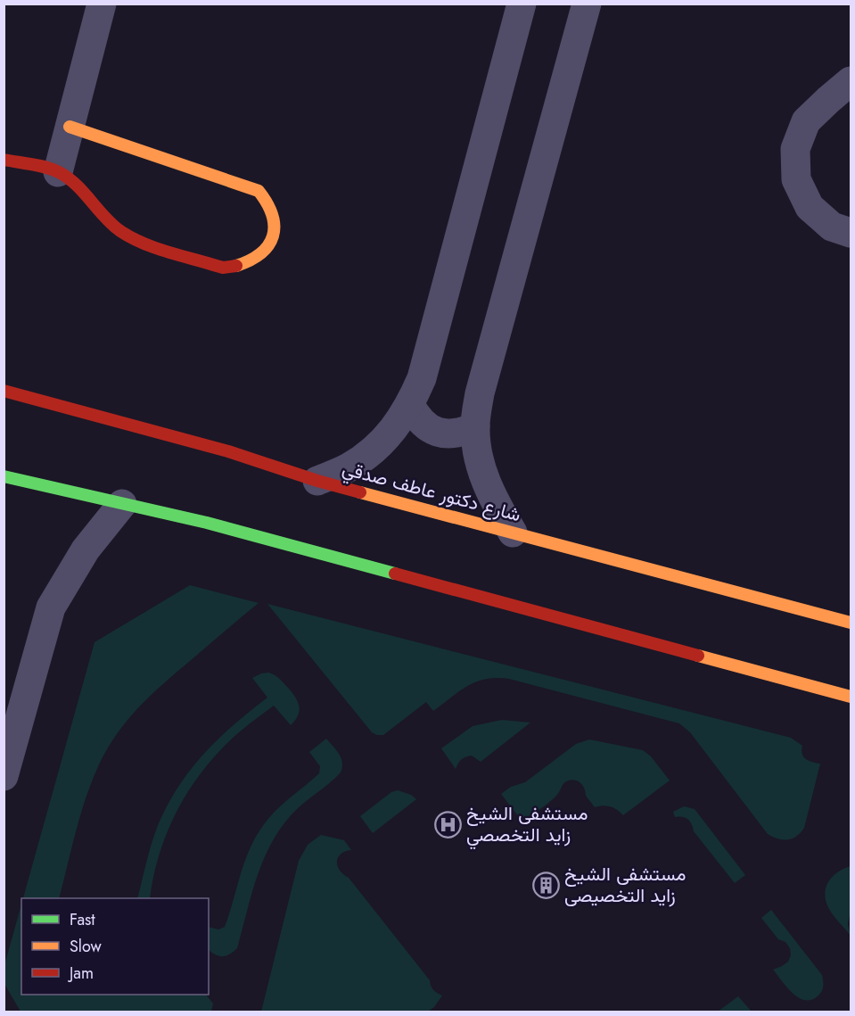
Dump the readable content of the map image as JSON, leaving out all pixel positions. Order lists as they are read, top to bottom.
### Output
{
  "streets": {
    "street": ["شارع دكتور عاطف صدقي"]
  },
  "places": {
    "hospital": ["مستشفى الشيخ زايد التخصصي"],
    "building": ["مستشفى الشيخ زايد التخصيصى"]
  },
  "legend": ["Fast", "Slow", "Jam"]
}
